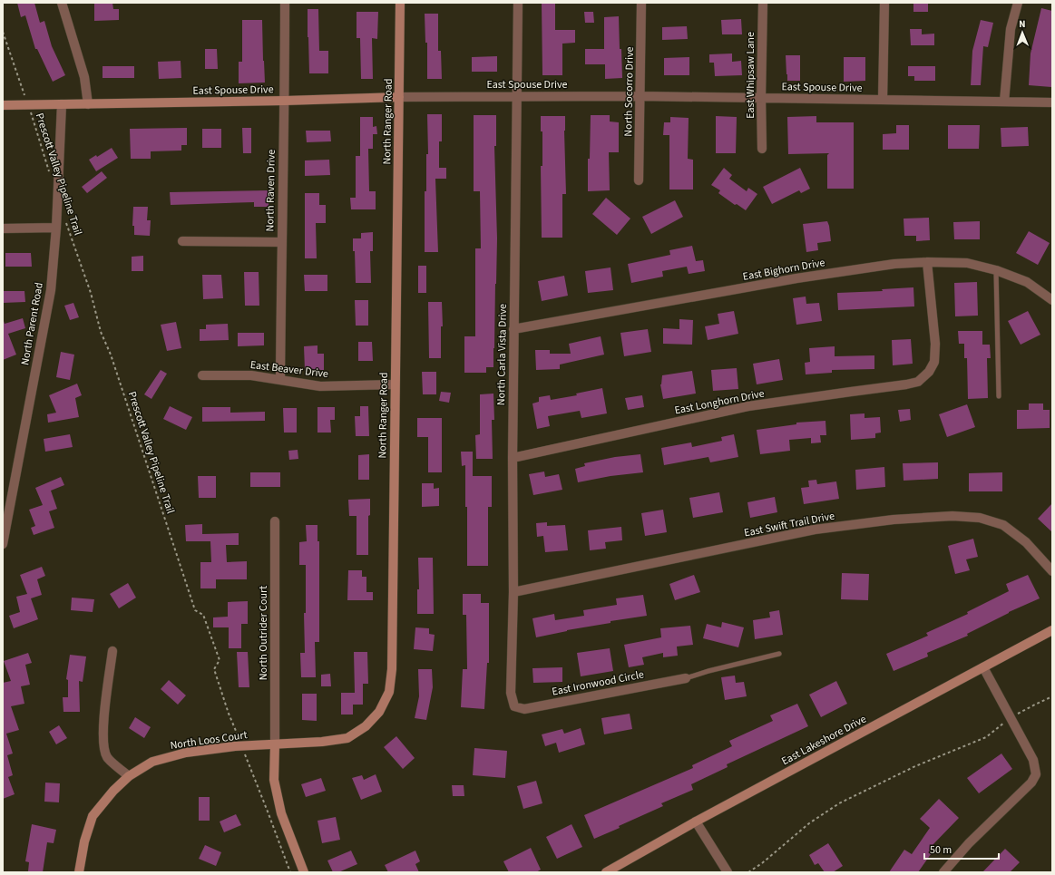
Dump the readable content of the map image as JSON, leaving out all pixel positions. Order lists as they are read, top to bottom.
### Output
{
  "streets": {
    "street": [
      "East Whipsaw Lane",
      "East Spouse Drive",
      "North Socorro Drive",
      "North Ranger Road",
      "North Raven Drive",
      "East Bighorn Drive",
      "North Parent Road",
      "North Carla Vista Drive",
      "East Beaver Drive",
      "East Longhorn Drive",
      "East Swift Trail Drive",
      "North Outrider Court",
      "East Ironwood Circle",
      "North Loos Court",
      "East Lakeshore Drive"
    ],
    "path": ["Prescott Valley Pipeline Trail"]
  },
  "crossings": [
    ["East Whipsaw Lane", "East Spouse Drive"],
    ["East Spouse Drive", "North Socorro Drive"],
    ["East Spouse Drive", "North Ranger Road"],
    ["East Spouse Drive", "Prescott Valley Pipeline Trail"],
    ["East Spouse Drive", "North Raven Drive"],
    ["East Spouse Drive", "North Parent Road"],
    ["East Spouse Drive", "North Carla Vista Drive"],
    ["North Ranger Road", "East Beaver Drive"],
    ["North Ranger Road", "North Outrider Court"],
    ["North Ranger Road", "North Loos Court"],
    ["Prescott Valley Pipeline Trail", "North Loos Court"],
    ["North Raven Drive", "East Beaver Drive"],
    ["East Bighorn Drive", "North Carla Vista Drive"],
    ["East Bighorn Drive", "East Longhorn Drive"],
    ["North Carla Vista Drive", "East Longhorn Drive"],
    ["North Carla Vista Drive", "East Swift Trail Drive"],
    ["North Carla Vista Drive", "East Ironwood Circle"],
    ["North Outrider Court", "North Loos Court"]
  ],
  "scale_bar": "50 m",
  "north": "top"
}
